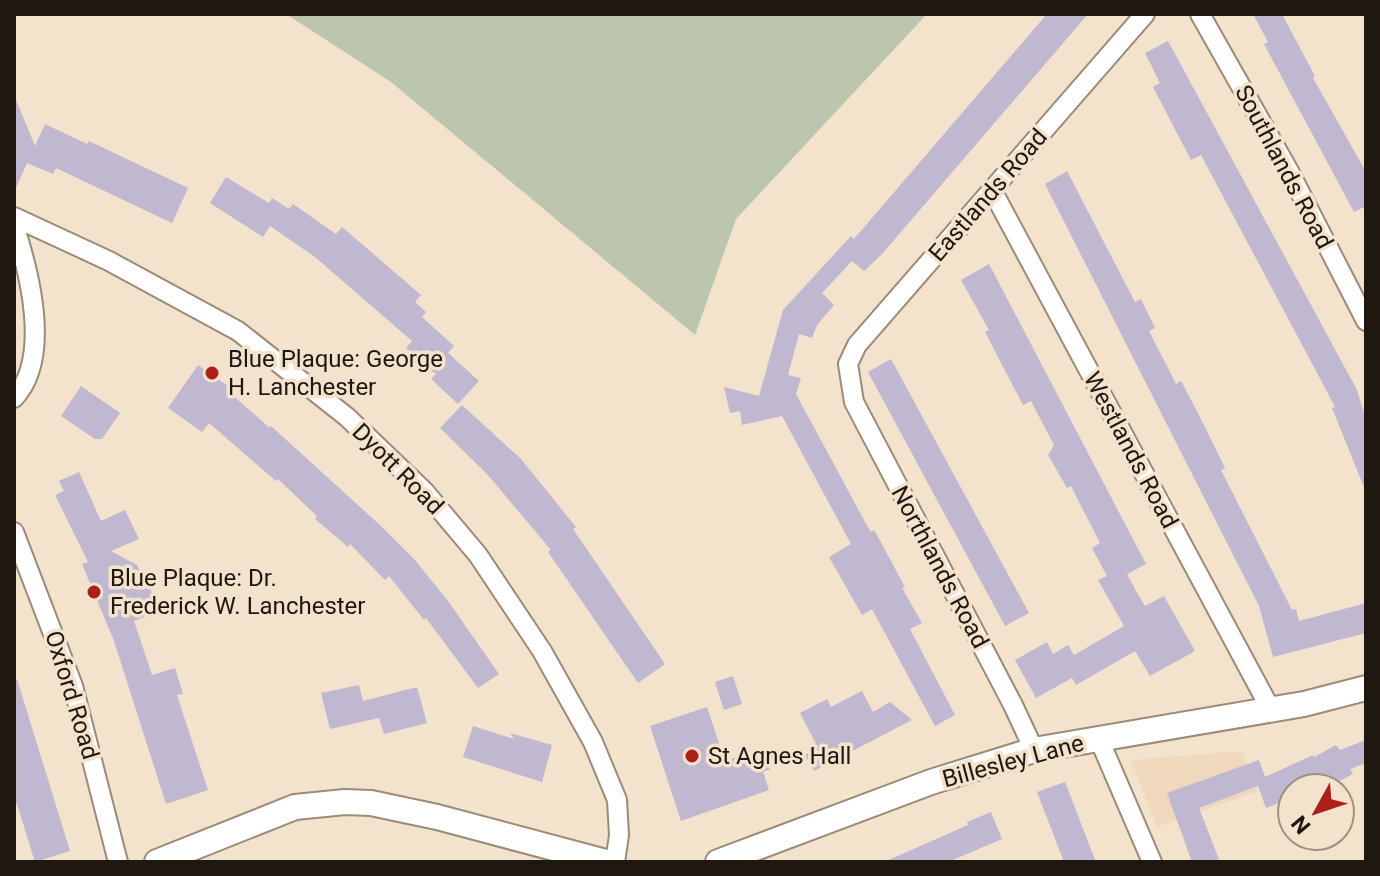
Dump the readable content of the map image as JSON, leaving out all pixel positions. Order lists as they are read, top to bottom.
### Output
{
  "streets": {
    "street": [
      "Southlands Road",
      "Eastlands Road",
      "Westlands Road",
      "Dyott Road",
      "Northlands Road",
      "Oxford Road",
      "Billesley Lane"
    ]
  },
  "crossings": [
    ["Eastlands Road", "Westlands Road"],
    ["Eastlands Road", "Northlands Road"],
    ["Westlands Road", "Billesley Lane"],
    ["Northlands Road", "Billesley Lane"]
  ],
  "places": ["Blue Plaque: George H. Lanchester", "Blue Plaque: Dr. Frederick W. Lanchester", "St Agnes Hall"],
  "north": "bottom left"
}
